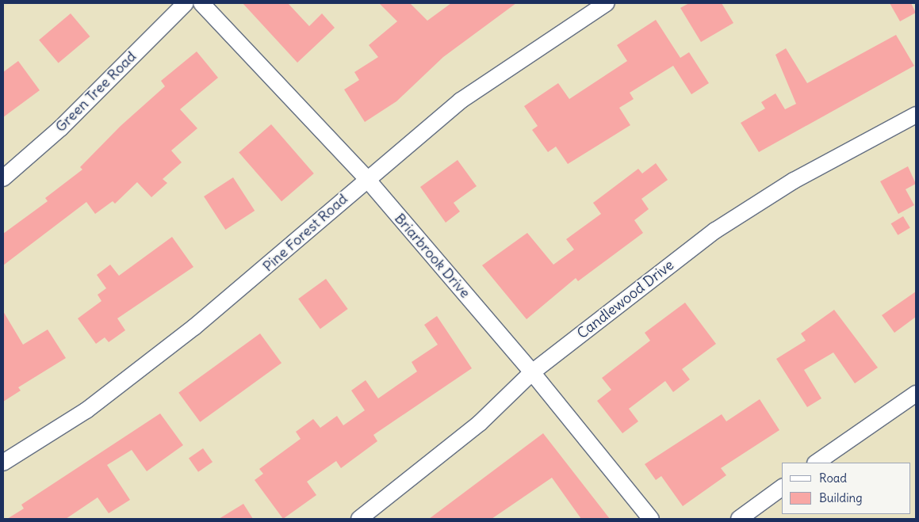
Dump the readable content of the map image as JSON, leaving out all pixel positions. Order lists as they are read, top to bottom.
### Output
{
  "streets": {
    "street": [
      "Green Tree Road",
      "Pine Forest Road",
      "Briarbrook Drive",
      "Candlewood Drive"
    ]
  },
  "crossings": [
    ["Pine Forest Road", "Briarbrook Drive"],
    ["Briarbrook Drive", "Candlewood Drive"]
  ],
  "legend": ["Road", "Building"]
}
